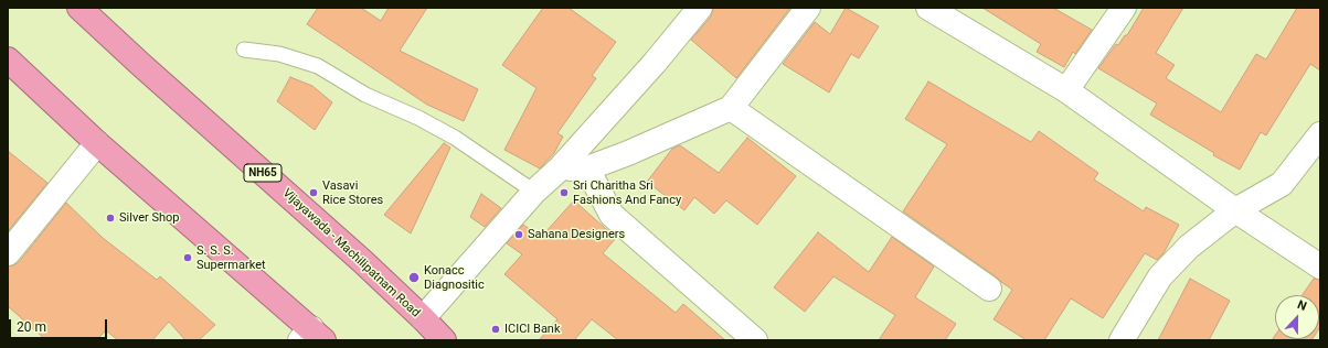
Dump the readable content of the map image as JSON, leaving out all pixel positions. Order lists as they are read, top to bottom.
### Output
{
  "streets": {
    "highway": ["NH65", "Vijayawada - Machilipatnam Road"]
  },
  "places": [
    "Vasavi Rice Stores",
    "Sri Charitha Sri Fashions And Fancy",
    "Silver Shop",
    "Sahana Designers",
    "S. S. S. Supermarket",
    "Konacc Diagnositic",
    "ICICI Bank"
  ],
  "scale_bar": "20 m",
  "north": "top"
}
